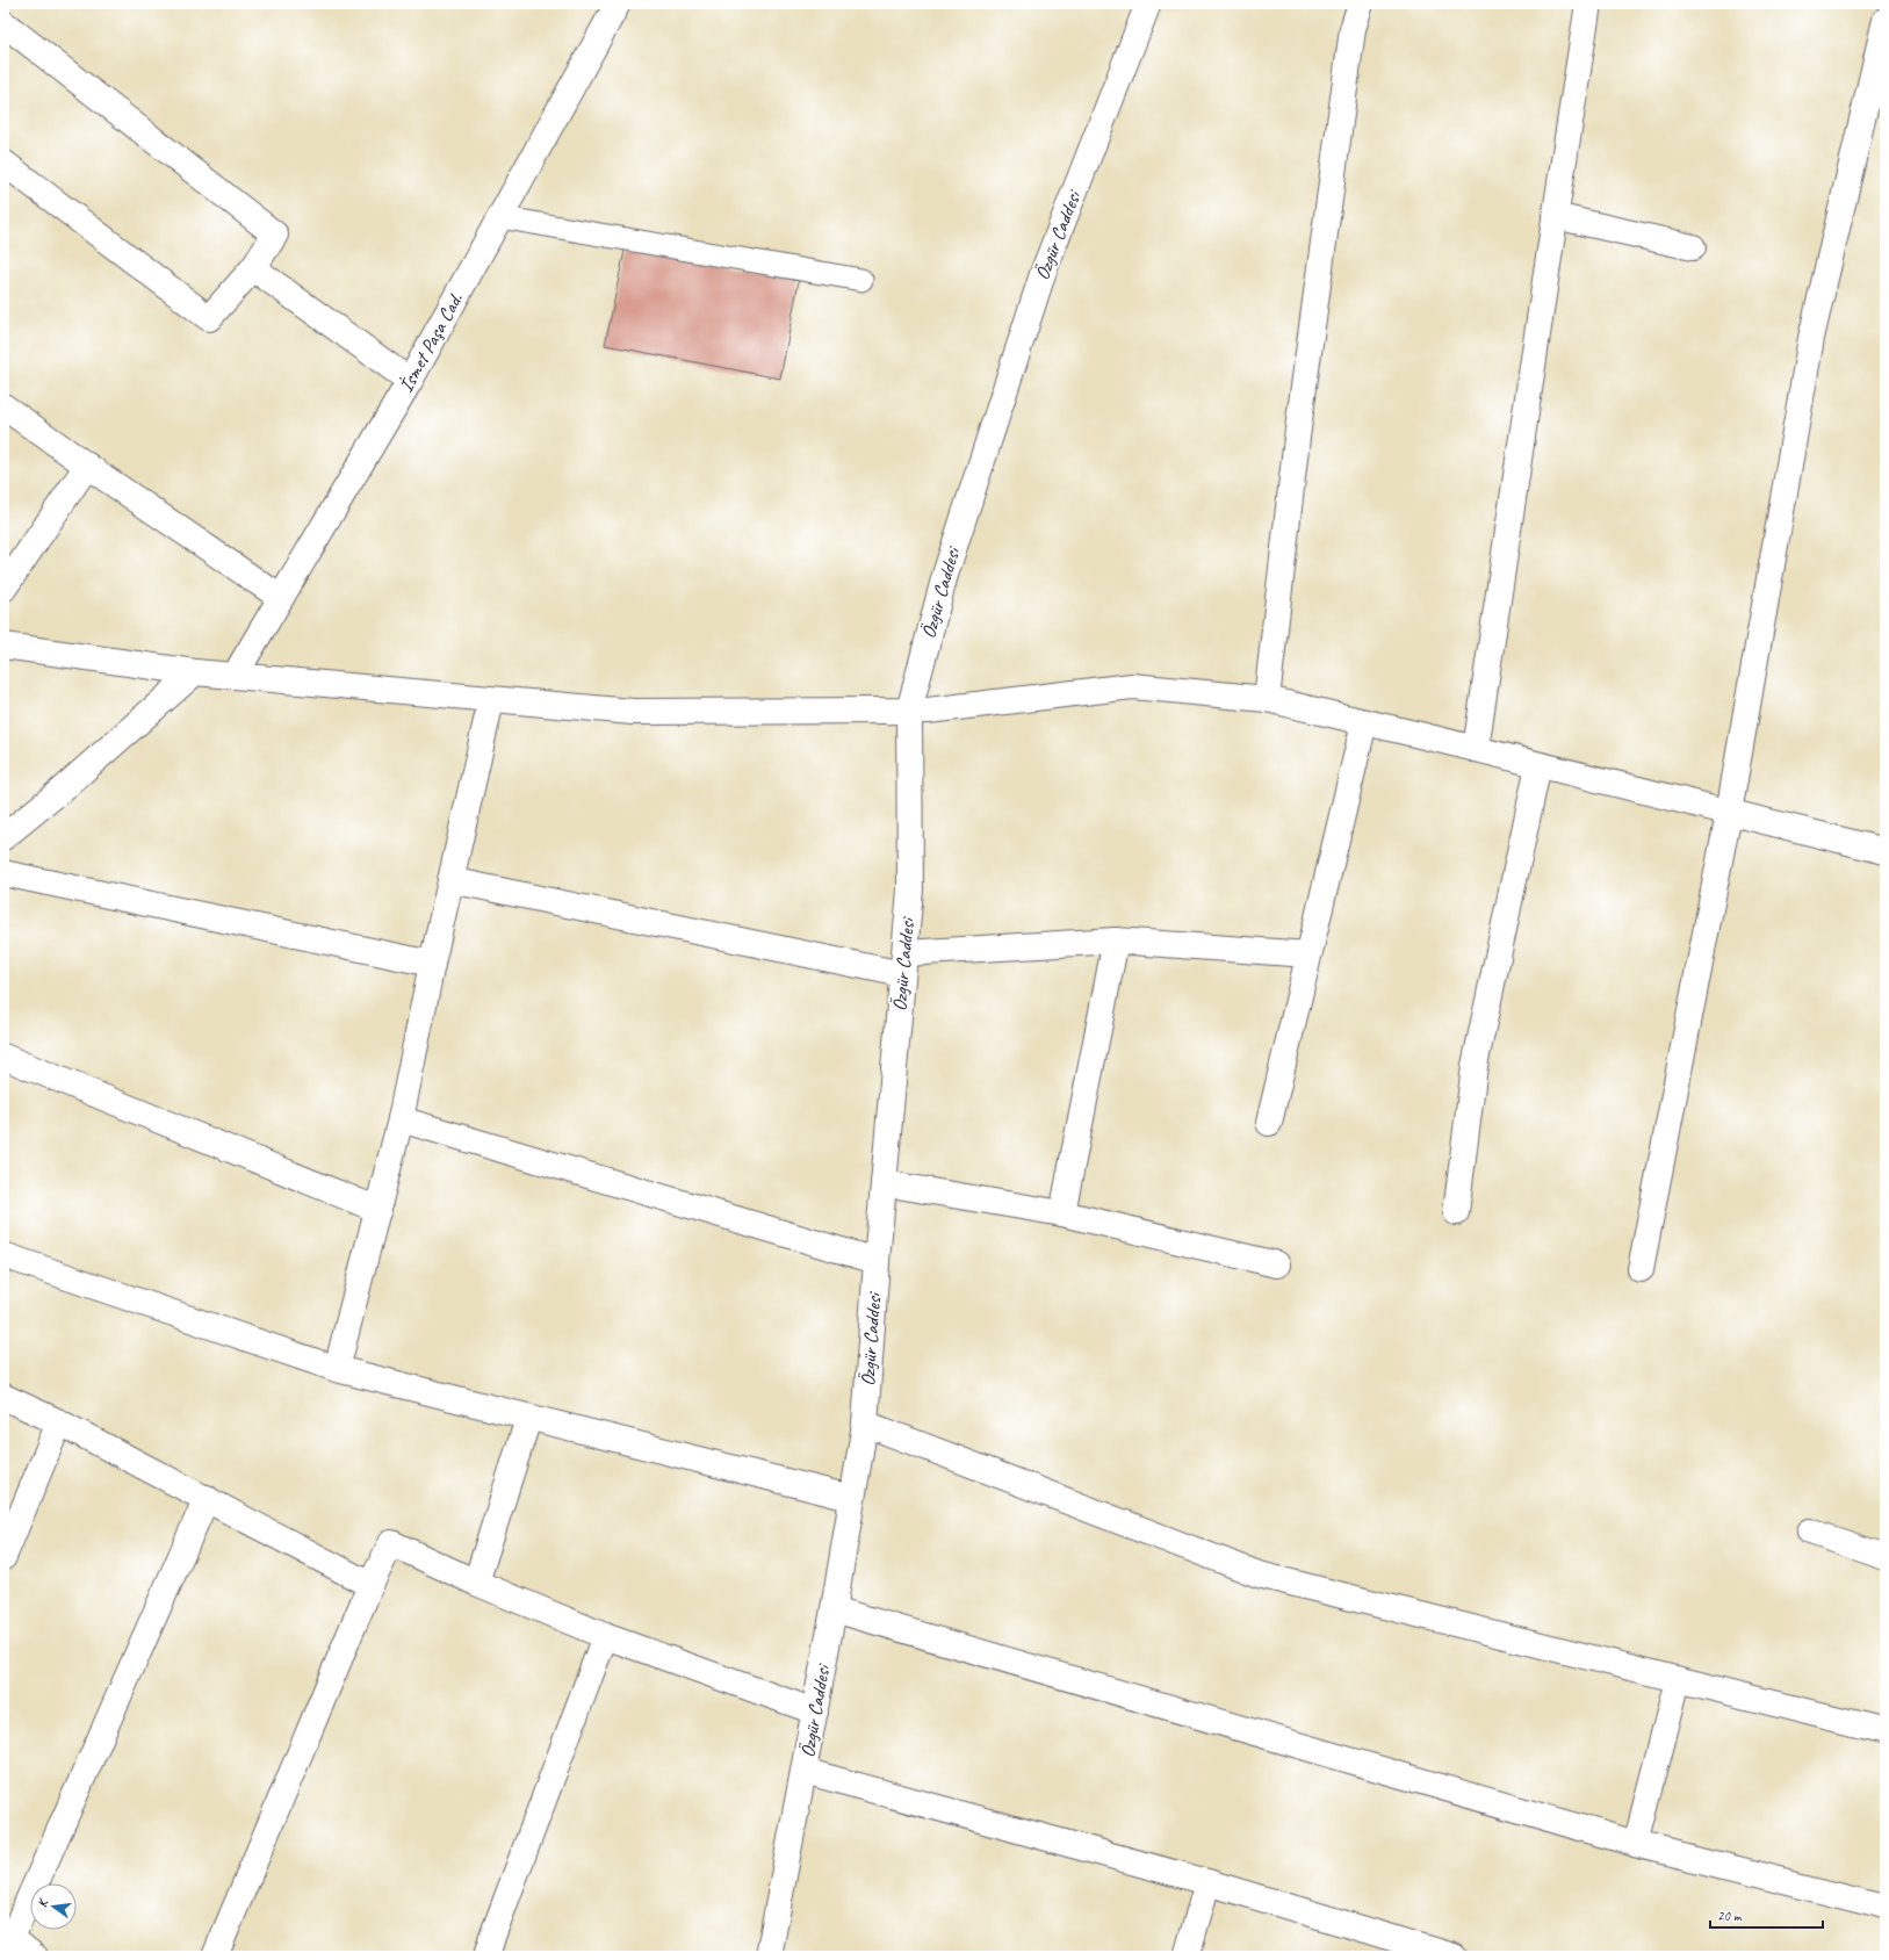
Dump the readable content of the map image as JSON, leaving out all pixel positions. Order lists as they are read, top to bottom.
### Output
{
  "streets": {
    "street": ["Özgür Caddesi", "İsmet Paşa Cad."]
  },
  "scale_bar": "20 m",
  "north": "left"
}
